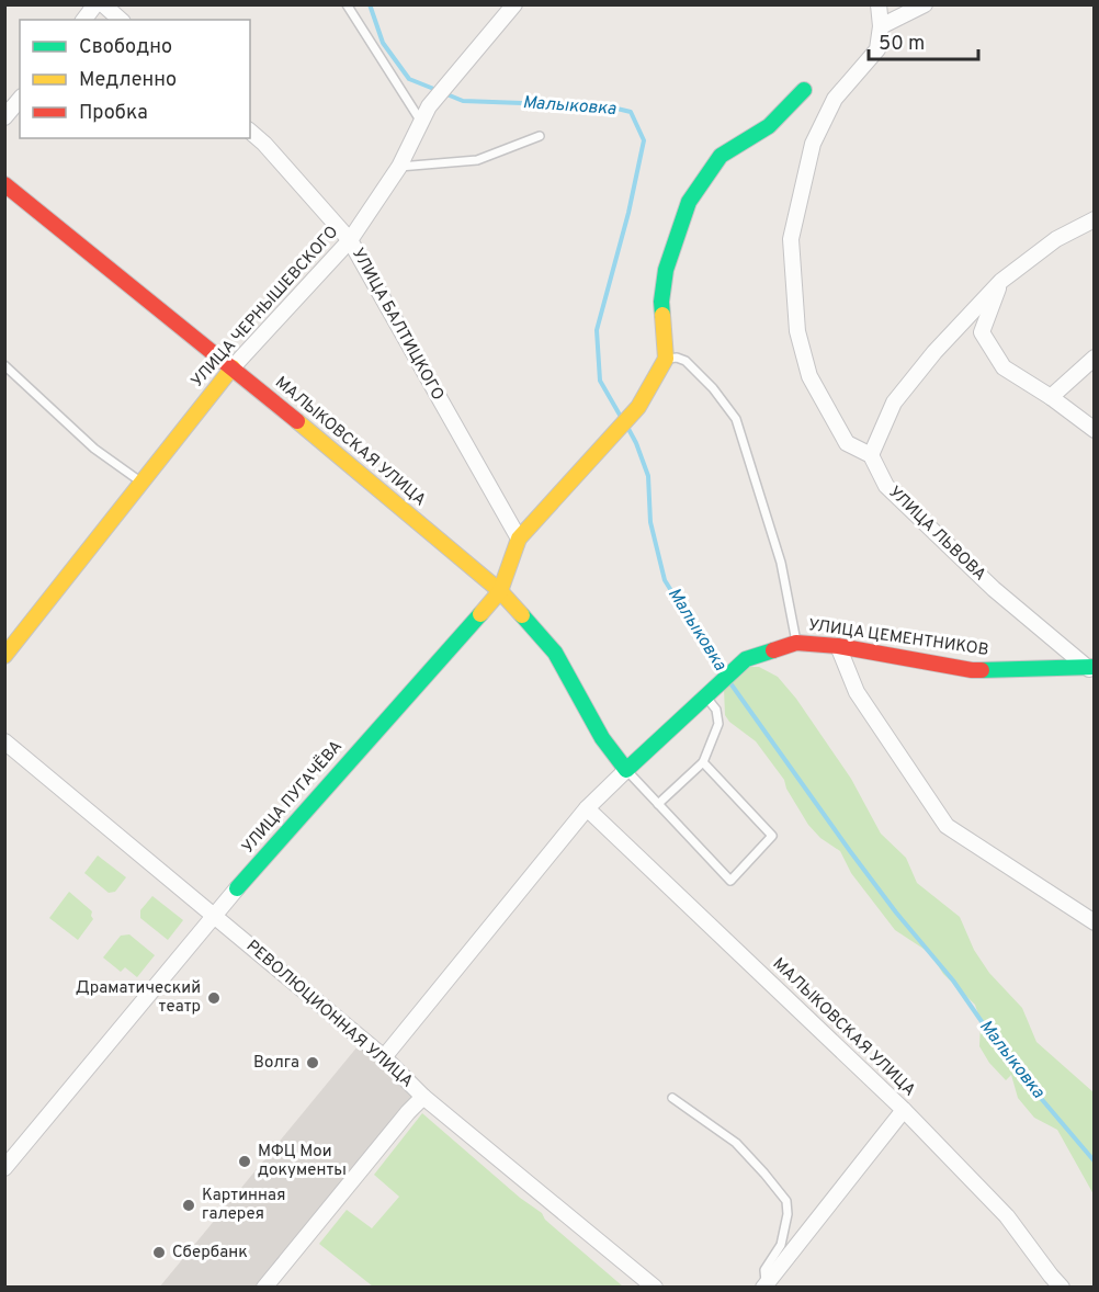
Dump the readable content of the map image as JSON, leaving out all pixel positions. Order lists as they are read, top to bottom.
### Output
{
  "streets": {
    "street": [
      "УЛИЦА ЧЕРНЫШЕВСКОГО",
      "УЛИЦА БАЛТИЦКОГО",
      "МАЛЫКОВСКАЯ УЛИЦА",
      "УЛИЦА ЛЬВОВА",
      "УЛИЦА ЦЕМЕНТНИКОВ",
      "УЛИЦА ПУГАЧЁВА",
      "РЕВОЛЮЦИОННАЯ УЛИЦА"
    ]
  },
  "crossings": [
    ["УЛИЦА ЧЕРНЫШЕВСКОГО", "УЛИЦА БАЛТИЦКОГО"],
    ["УЛИЦА ЧЕРНЫШЕВСКОГО", "МАЛЫКОВСКАЯ УЛИЦА"],
    ["УЛИЦА БАЛТИЦКОГО", "УЛИЦА ПУГАЧЁВА"],
    ["МАЛЫКОВСКАЯ УЛИЦА", "УЛИЦА ЦЕМЕНТНИКОВ"],
    ["МАЛЫКОВСКАЯ УЛИЦА", "УЛИЦА ПУГАЧЁВА"],
    ["УЛИЦА ЛЬВОВА", "УЛИЦА ЦЕМЕНТНИКОВ"],
    ["УЛИЦА ПУГАЧЁВА", "РЕВОЛЮЦИОННАЯ УЛИЦА"]
  ],
  "water": ["Малыковка"],
  "places": [
    "Драматический театр",
    "Волга",
    "МФЦ Мои документы",
    "Картинная галерея",
    "Сбербанк"
  ],
  "legend": ["Свободно", "Медленно", "Пробка"],
  "scale_bar": "50 m"
}
